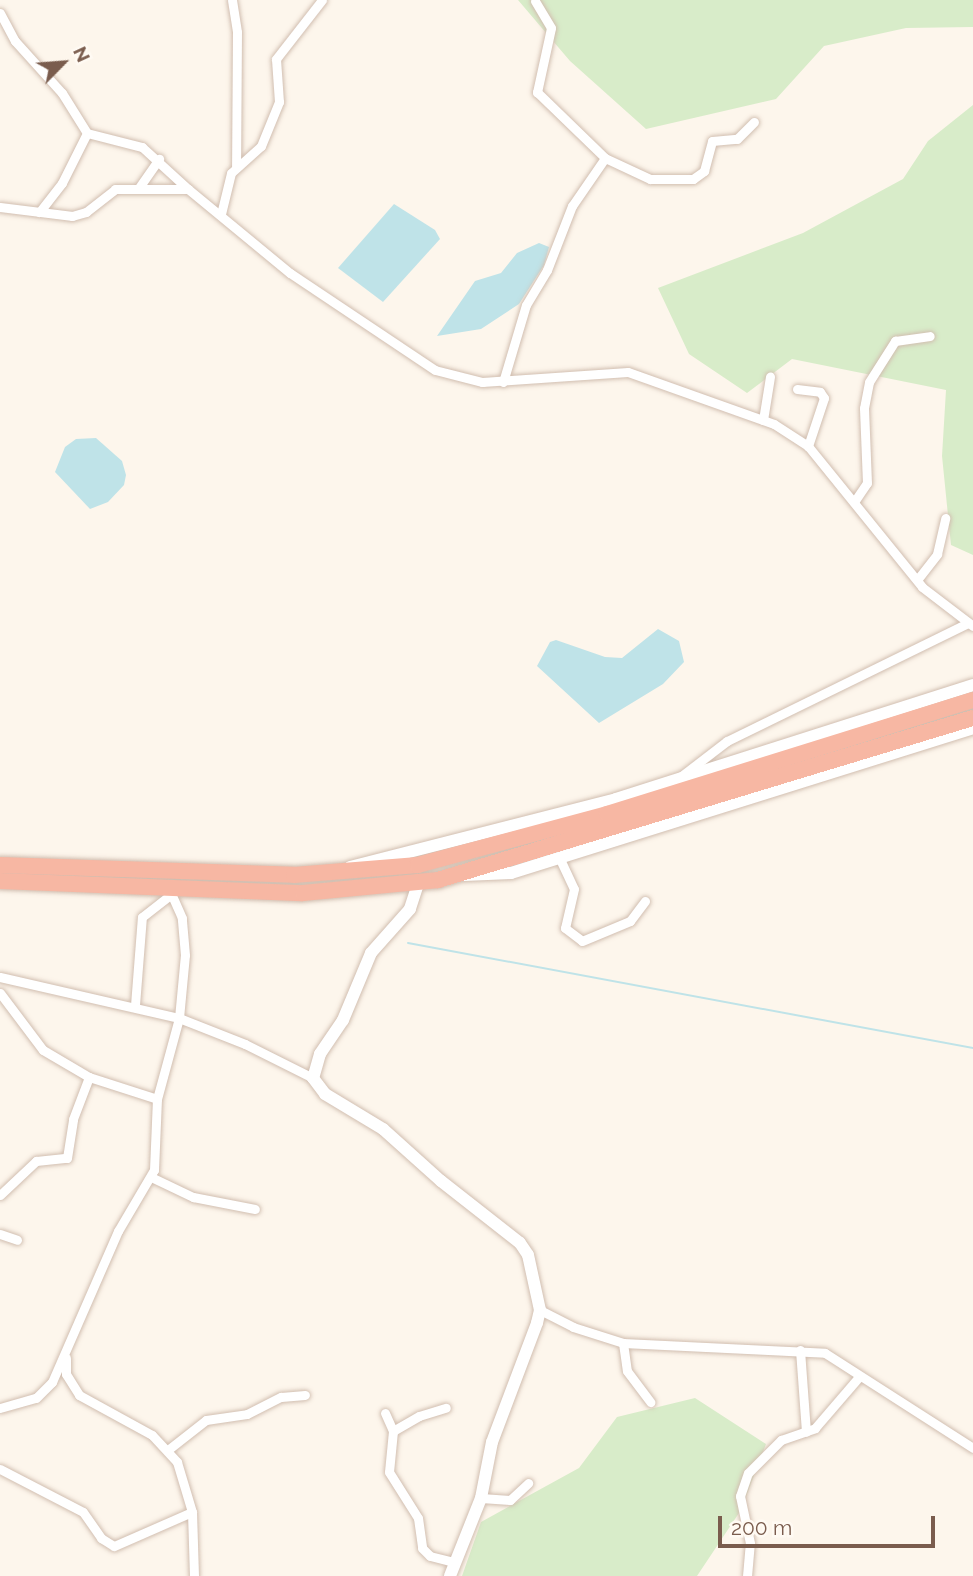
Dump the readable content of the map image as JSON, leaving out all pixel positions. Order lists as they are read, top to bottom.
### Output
{
  "scale_bar": "200 m",
  "north": "top right"
}
